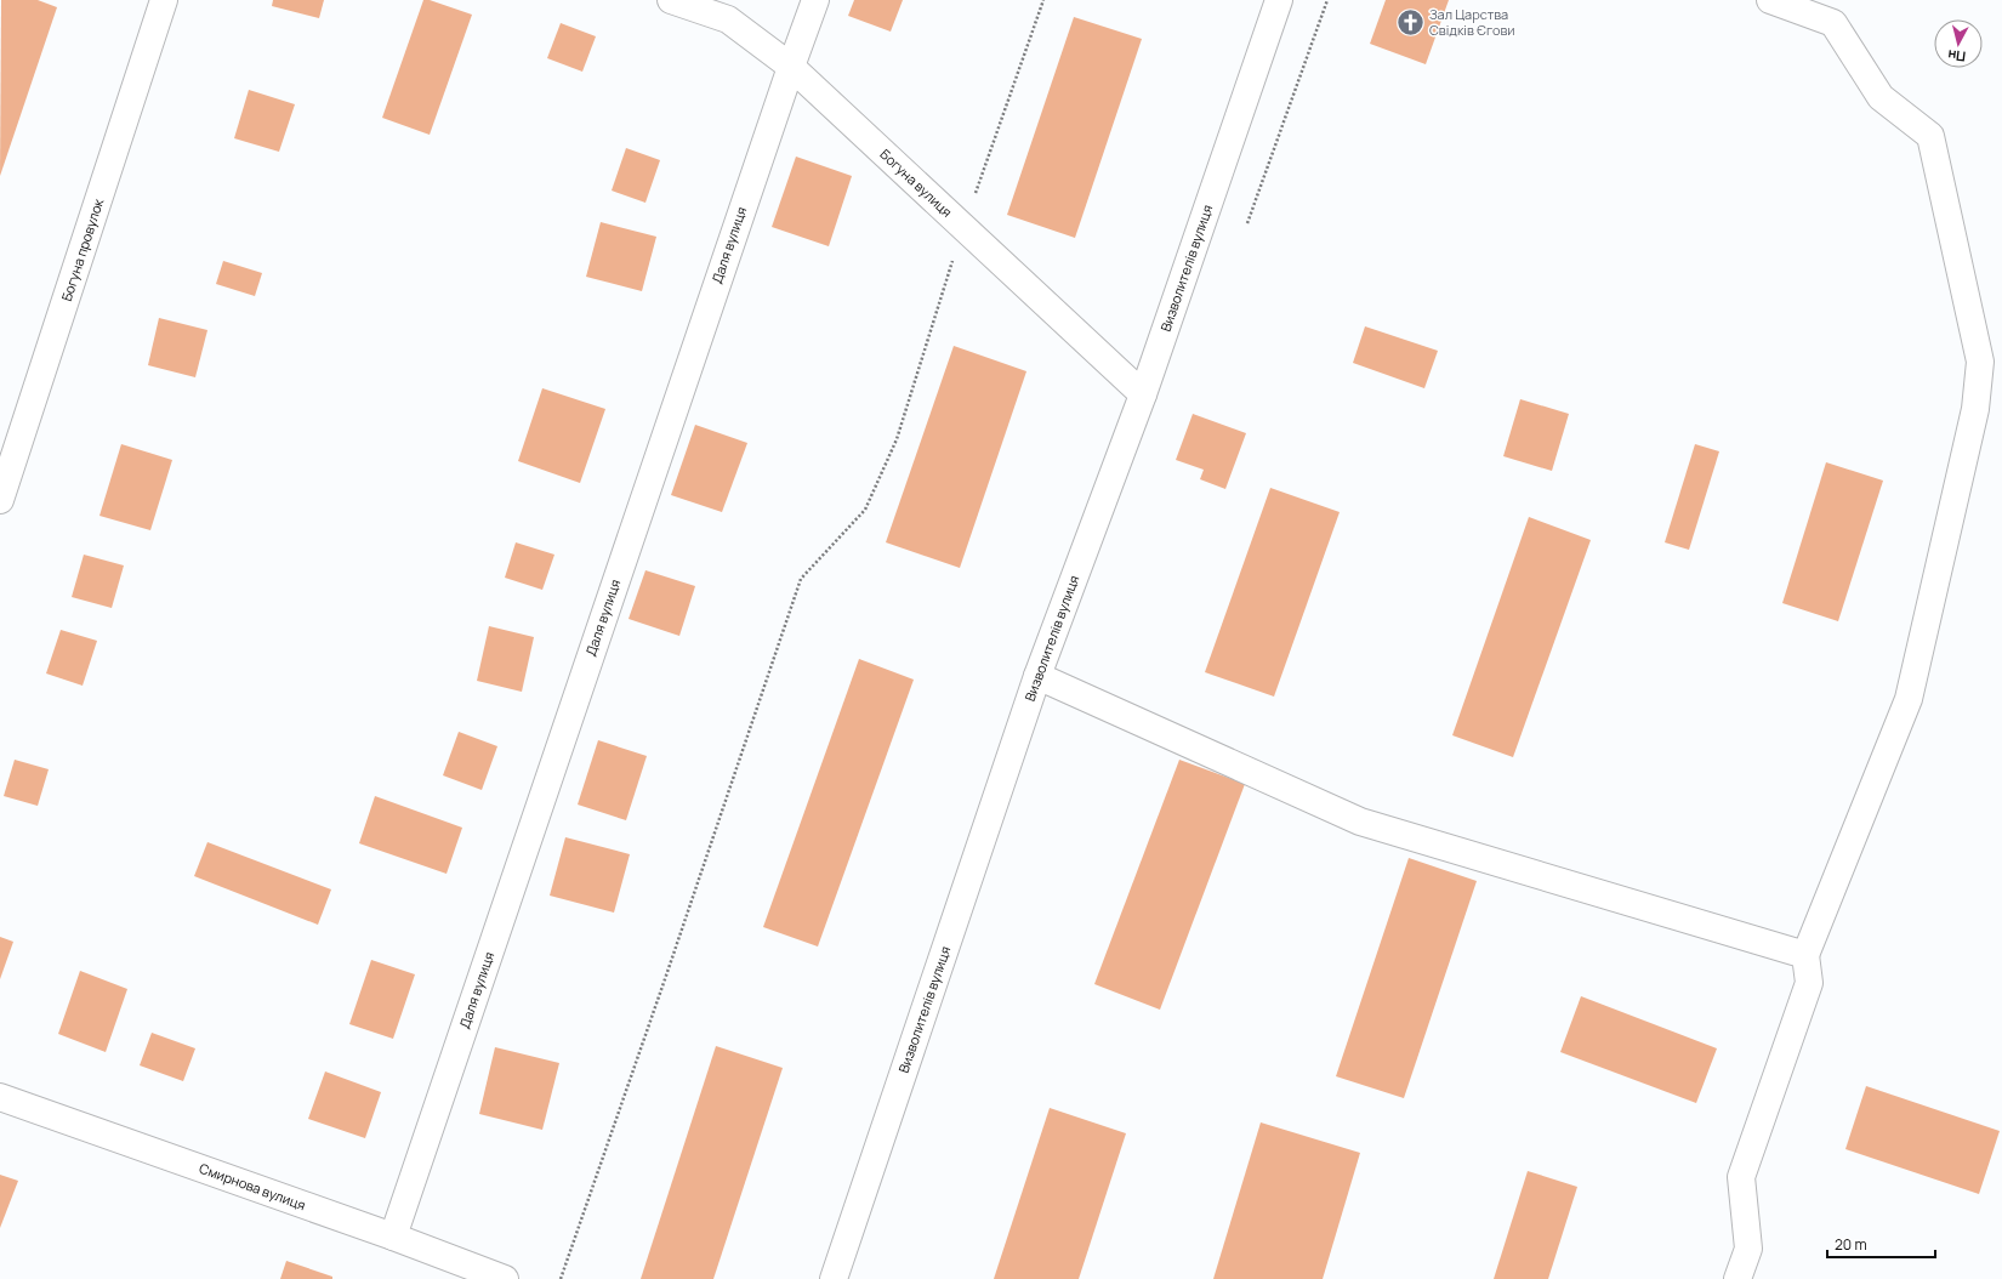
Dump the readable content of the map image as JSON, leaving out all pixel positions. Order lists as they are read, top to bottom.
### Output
{
  "streets": {
    "street": [
      "Богуна вулиця",
      "Даля вулиця",
      "Богуна провулок",
      "Визволителів вулиця",
      "Смирнова вулиця"
    ]
  },
  "crossings": [
    ["Богуна вулиця", "Даля вулиця"],
    ["Богуна вулиця", "Визволителів вулиця"],
    ["Даля вулиця", "Смирнова вулиця"]
  ],
  "places": {
    "church": ["Зал Царства Свідків Єгови"]
  },
  "scale_bar": "20 m",
  "north": "bottom"
}
